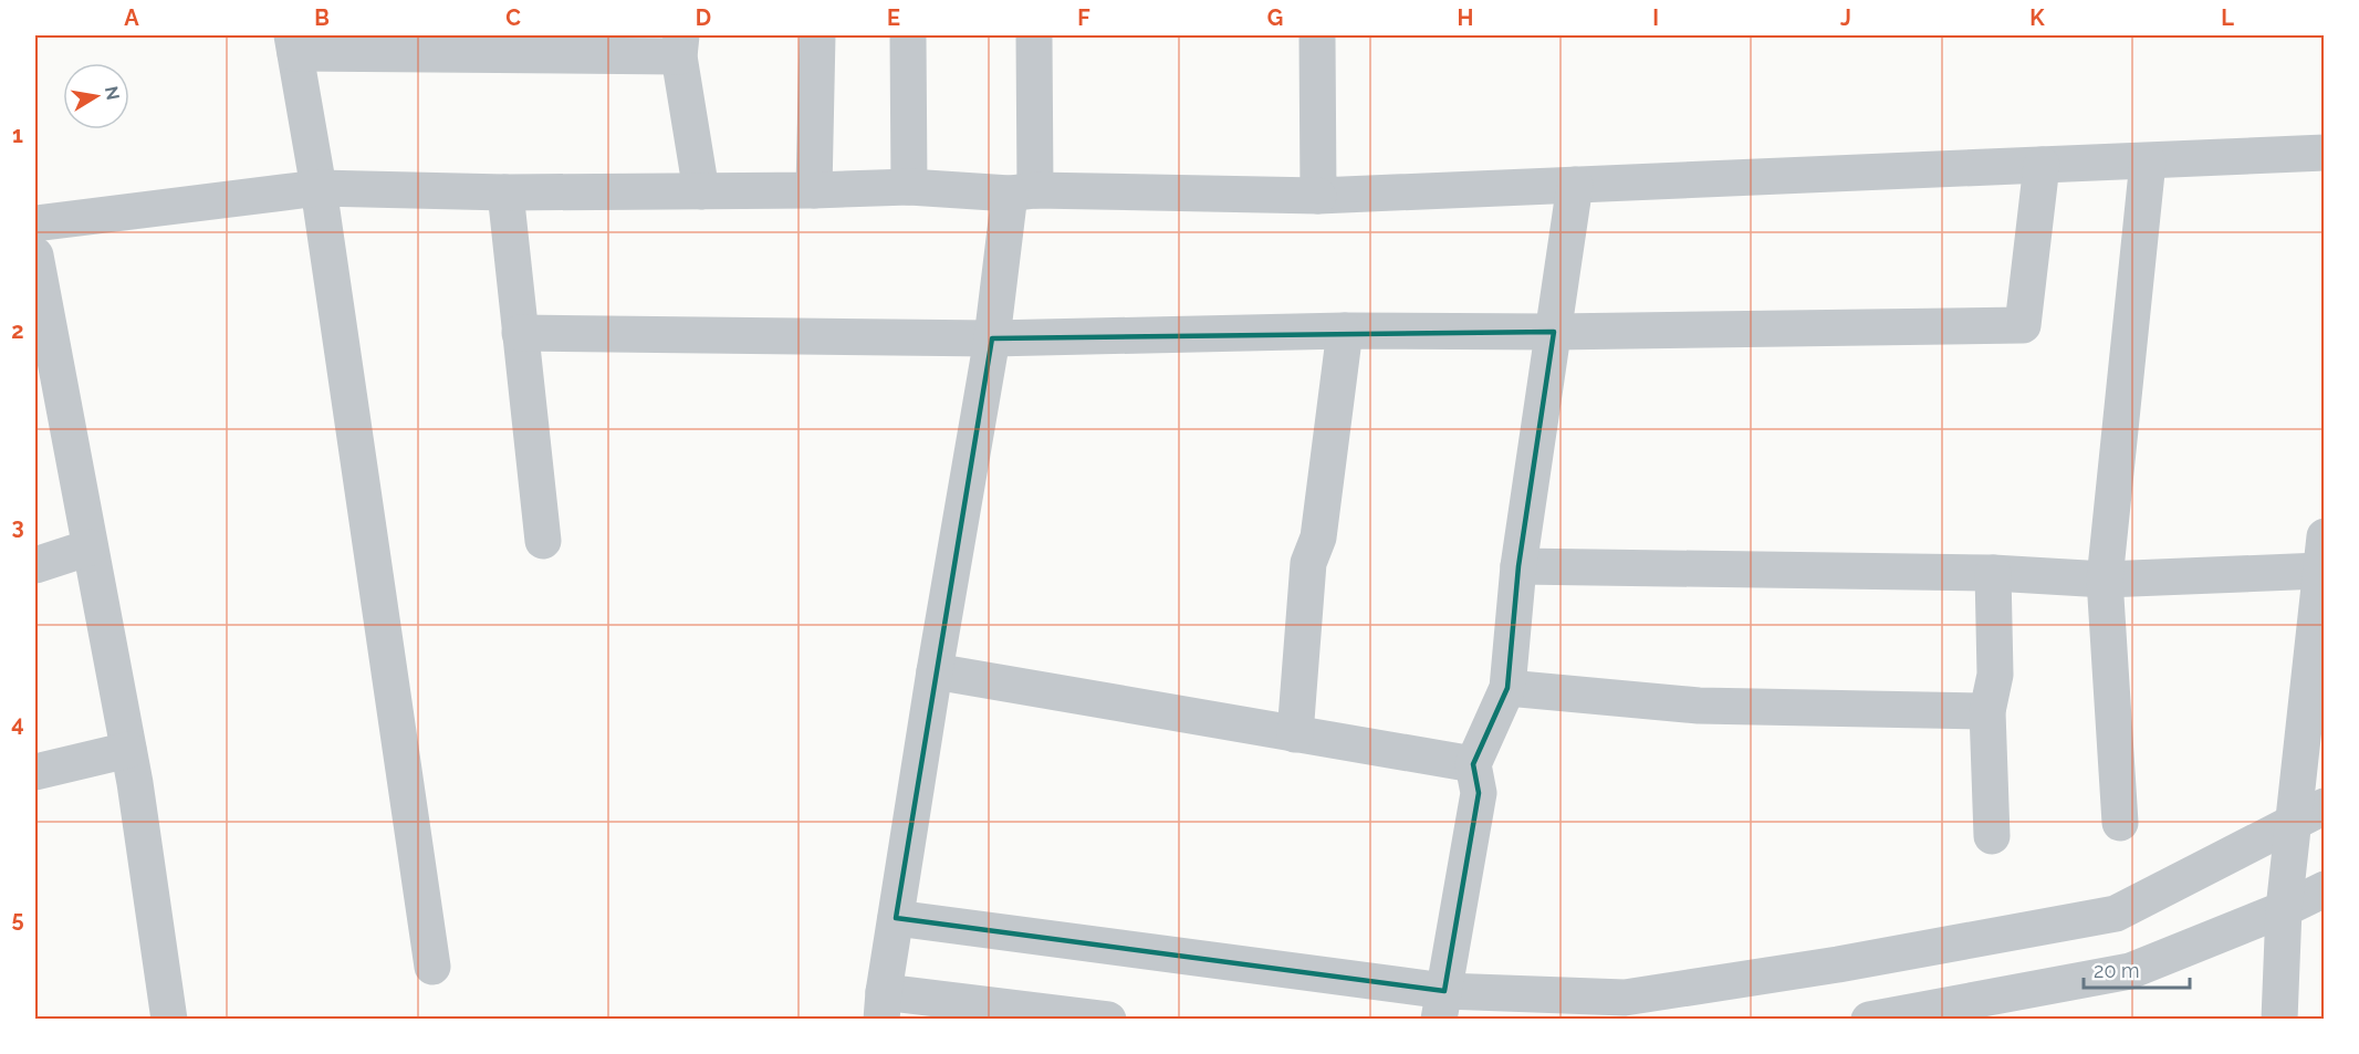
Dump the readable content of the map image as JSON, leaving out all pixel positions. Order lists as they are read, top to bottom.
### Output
{
  "scale_bar": "20 m",
  "north": "right",
  "grid": {
    "columns": [
      "A",
      "B",
      "C",
      "D",
      "E",
      "F",
      "G",
      "H",
      "I",
      "J",
      "K",
      "L"
    ],
    "rows": [
      "1",
      "2",
      "3",
      "4",
      "5"
    ]
  }
}
